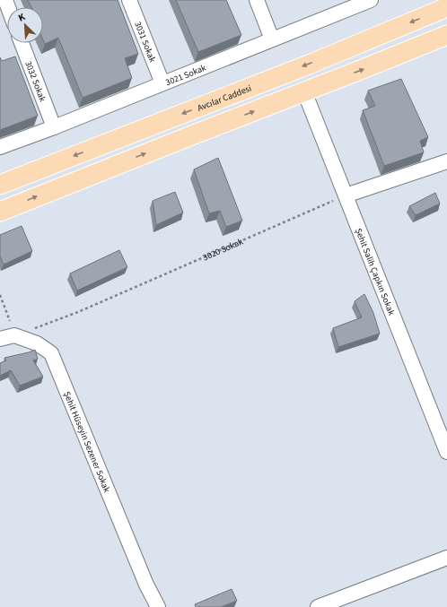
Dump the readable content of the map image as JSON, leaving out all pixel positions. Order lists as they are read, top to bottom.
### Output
{
  "streets": {
    "main road": ["Avcılar Caddesi"],
    "street": [
      "3031 Sokak",
      "3021 Sokak",
      "3032 Sokak",
      "Şehit Salih Çapkın Sokak",
      "Şehit Hüseyin Sezener Sokak"
    ],
    "path": ["3020 Sokak"]
  },
  "crossings": [
    ["3031 Sokak", "3021 Sokak"],
    ["3021 Sokak", "3032 Sokak"],
    ["3020 Sokak", "Şehit Salih Çapkın Sokak"],
    ["3020 Sokak", "Şehit Hüseyin Sezener Sokak"]
  ],
  "north": "top left"
}
